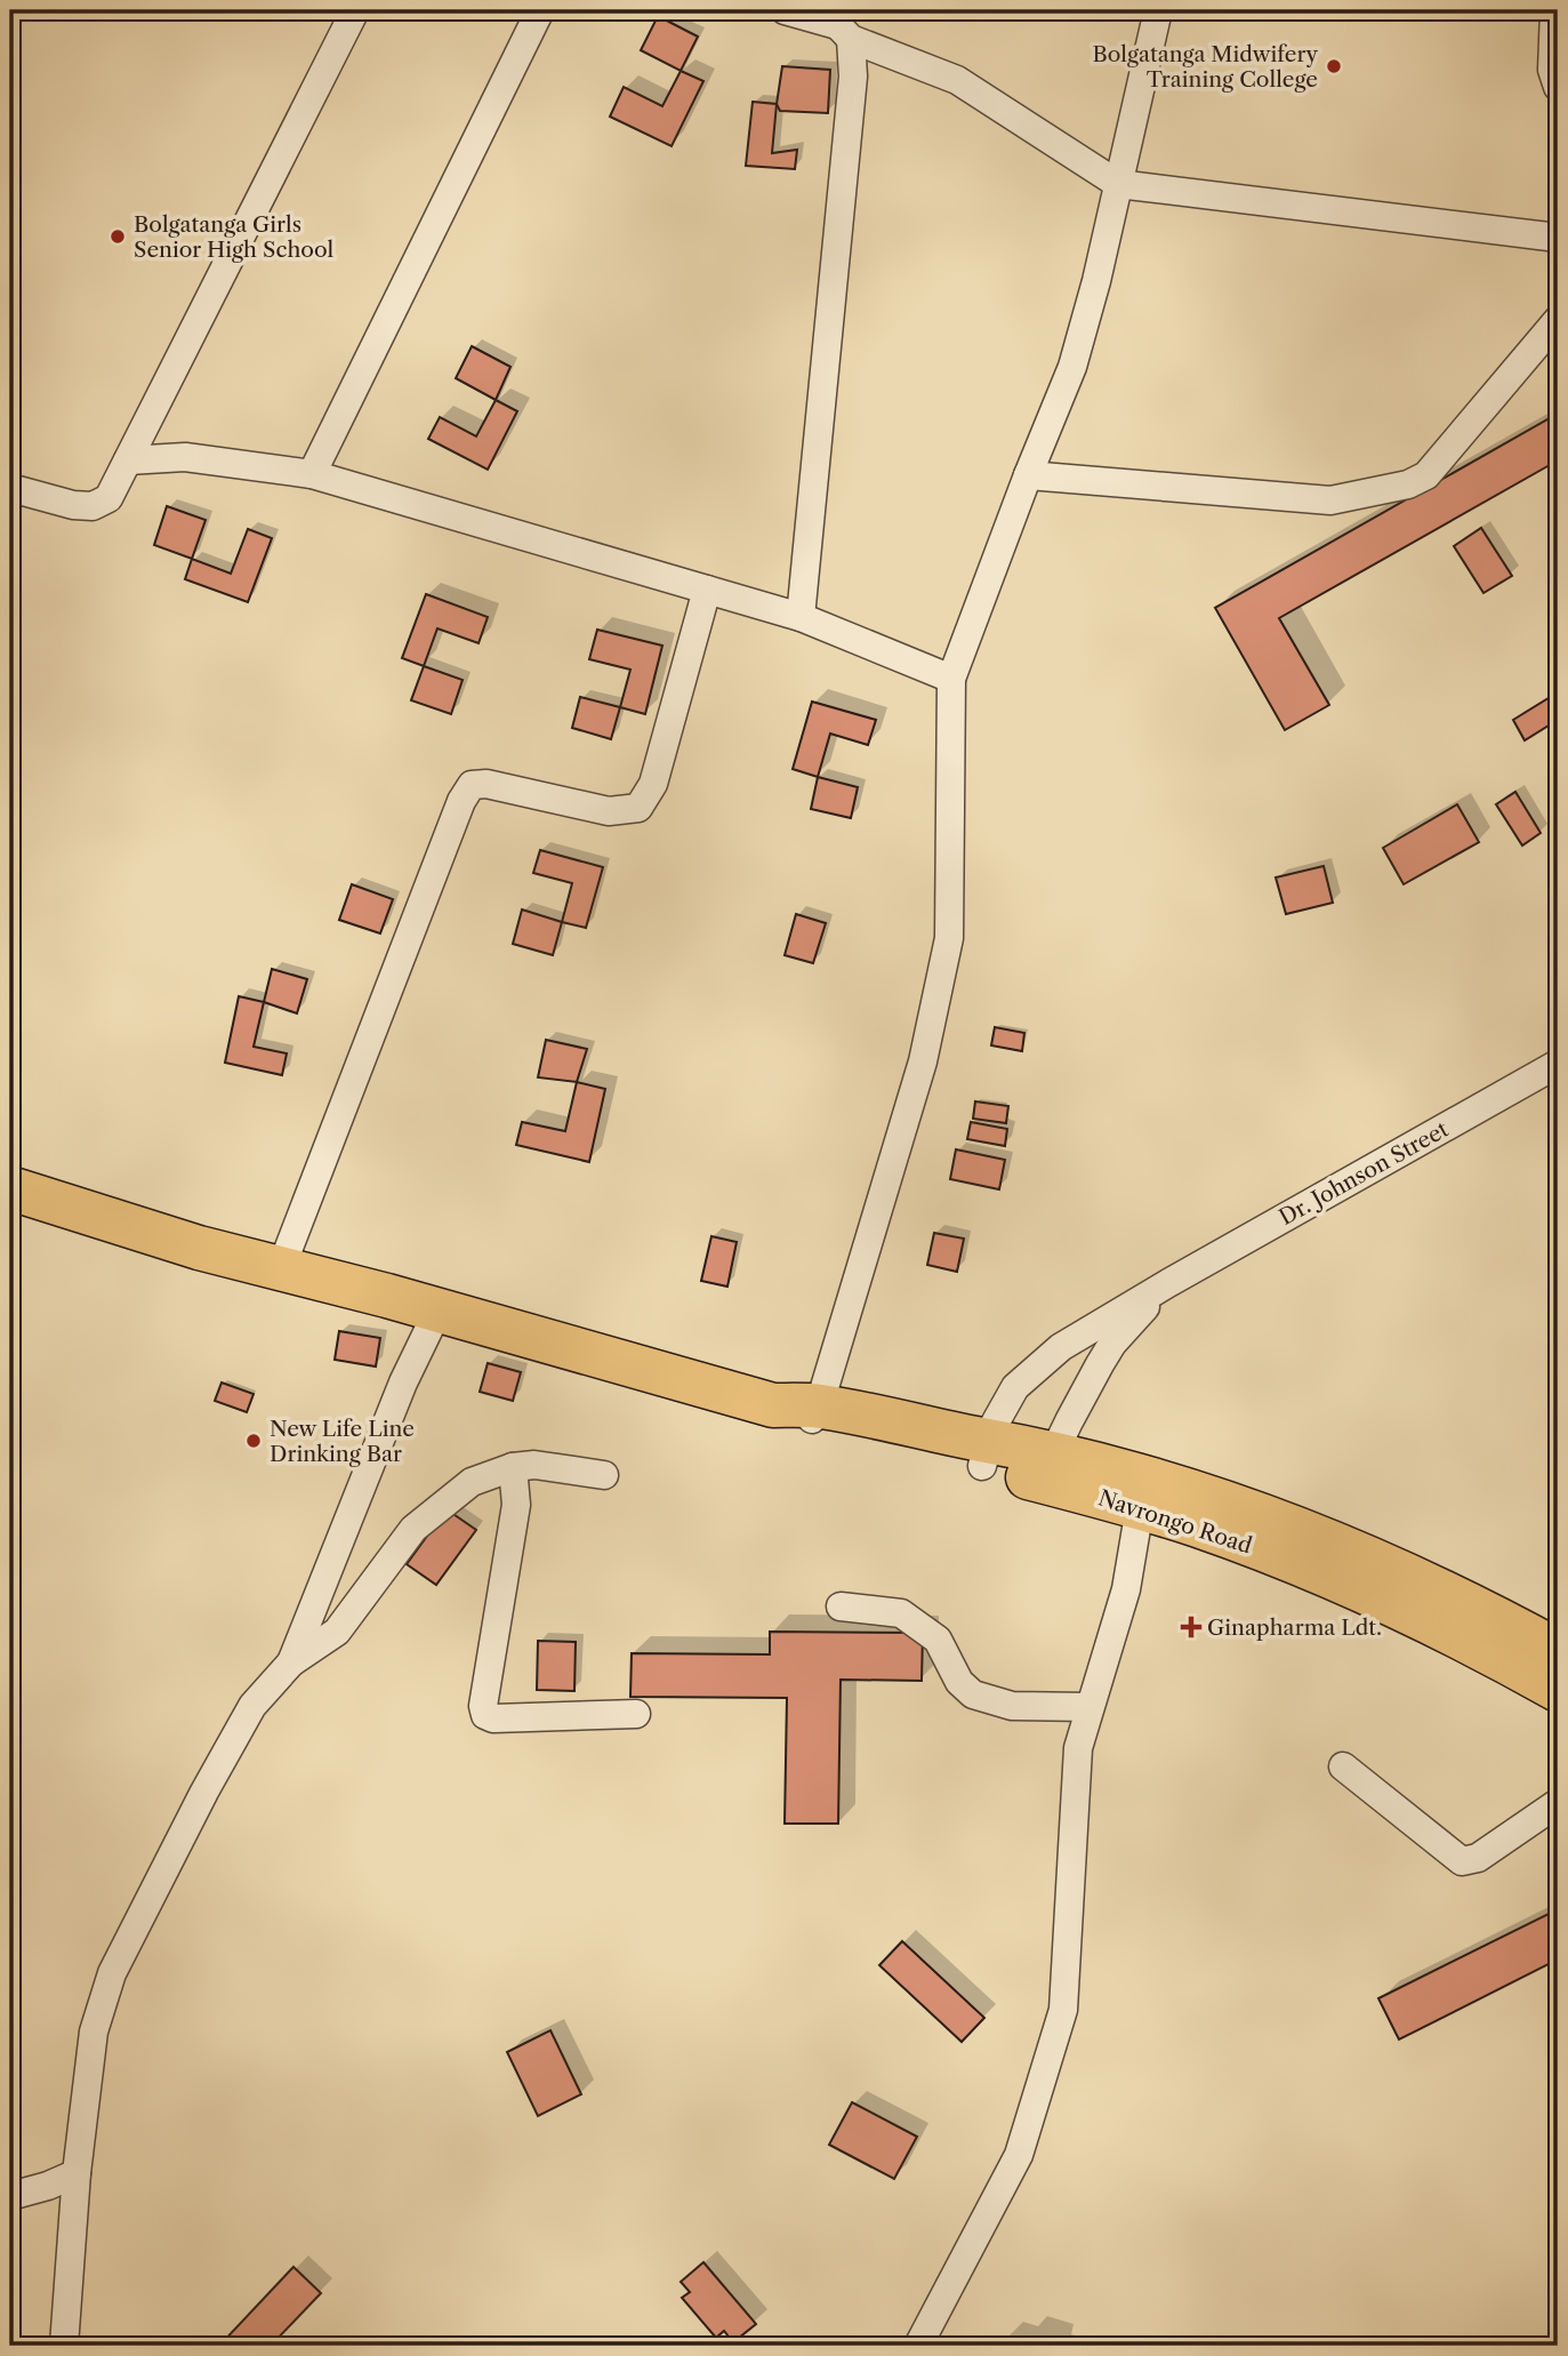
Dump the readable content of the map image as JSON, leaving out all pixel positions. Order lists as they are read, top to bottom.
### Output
{
  "streets": {
    "highway": ["Navrongo Road"],
    "street": ["Dr. Johnson Street"]
  },
  "crossings": [
    ["Dr. Johnson Street", "Navrongo Road"]
  ],
  "places": {
    "other": ["Bolgatanga Midwifery Training College", "Bolgatanga Girls Senior High School", "New Life Line Drinking Bar"],
    "health": ["Ginapharma Ldt."]
  }
}
